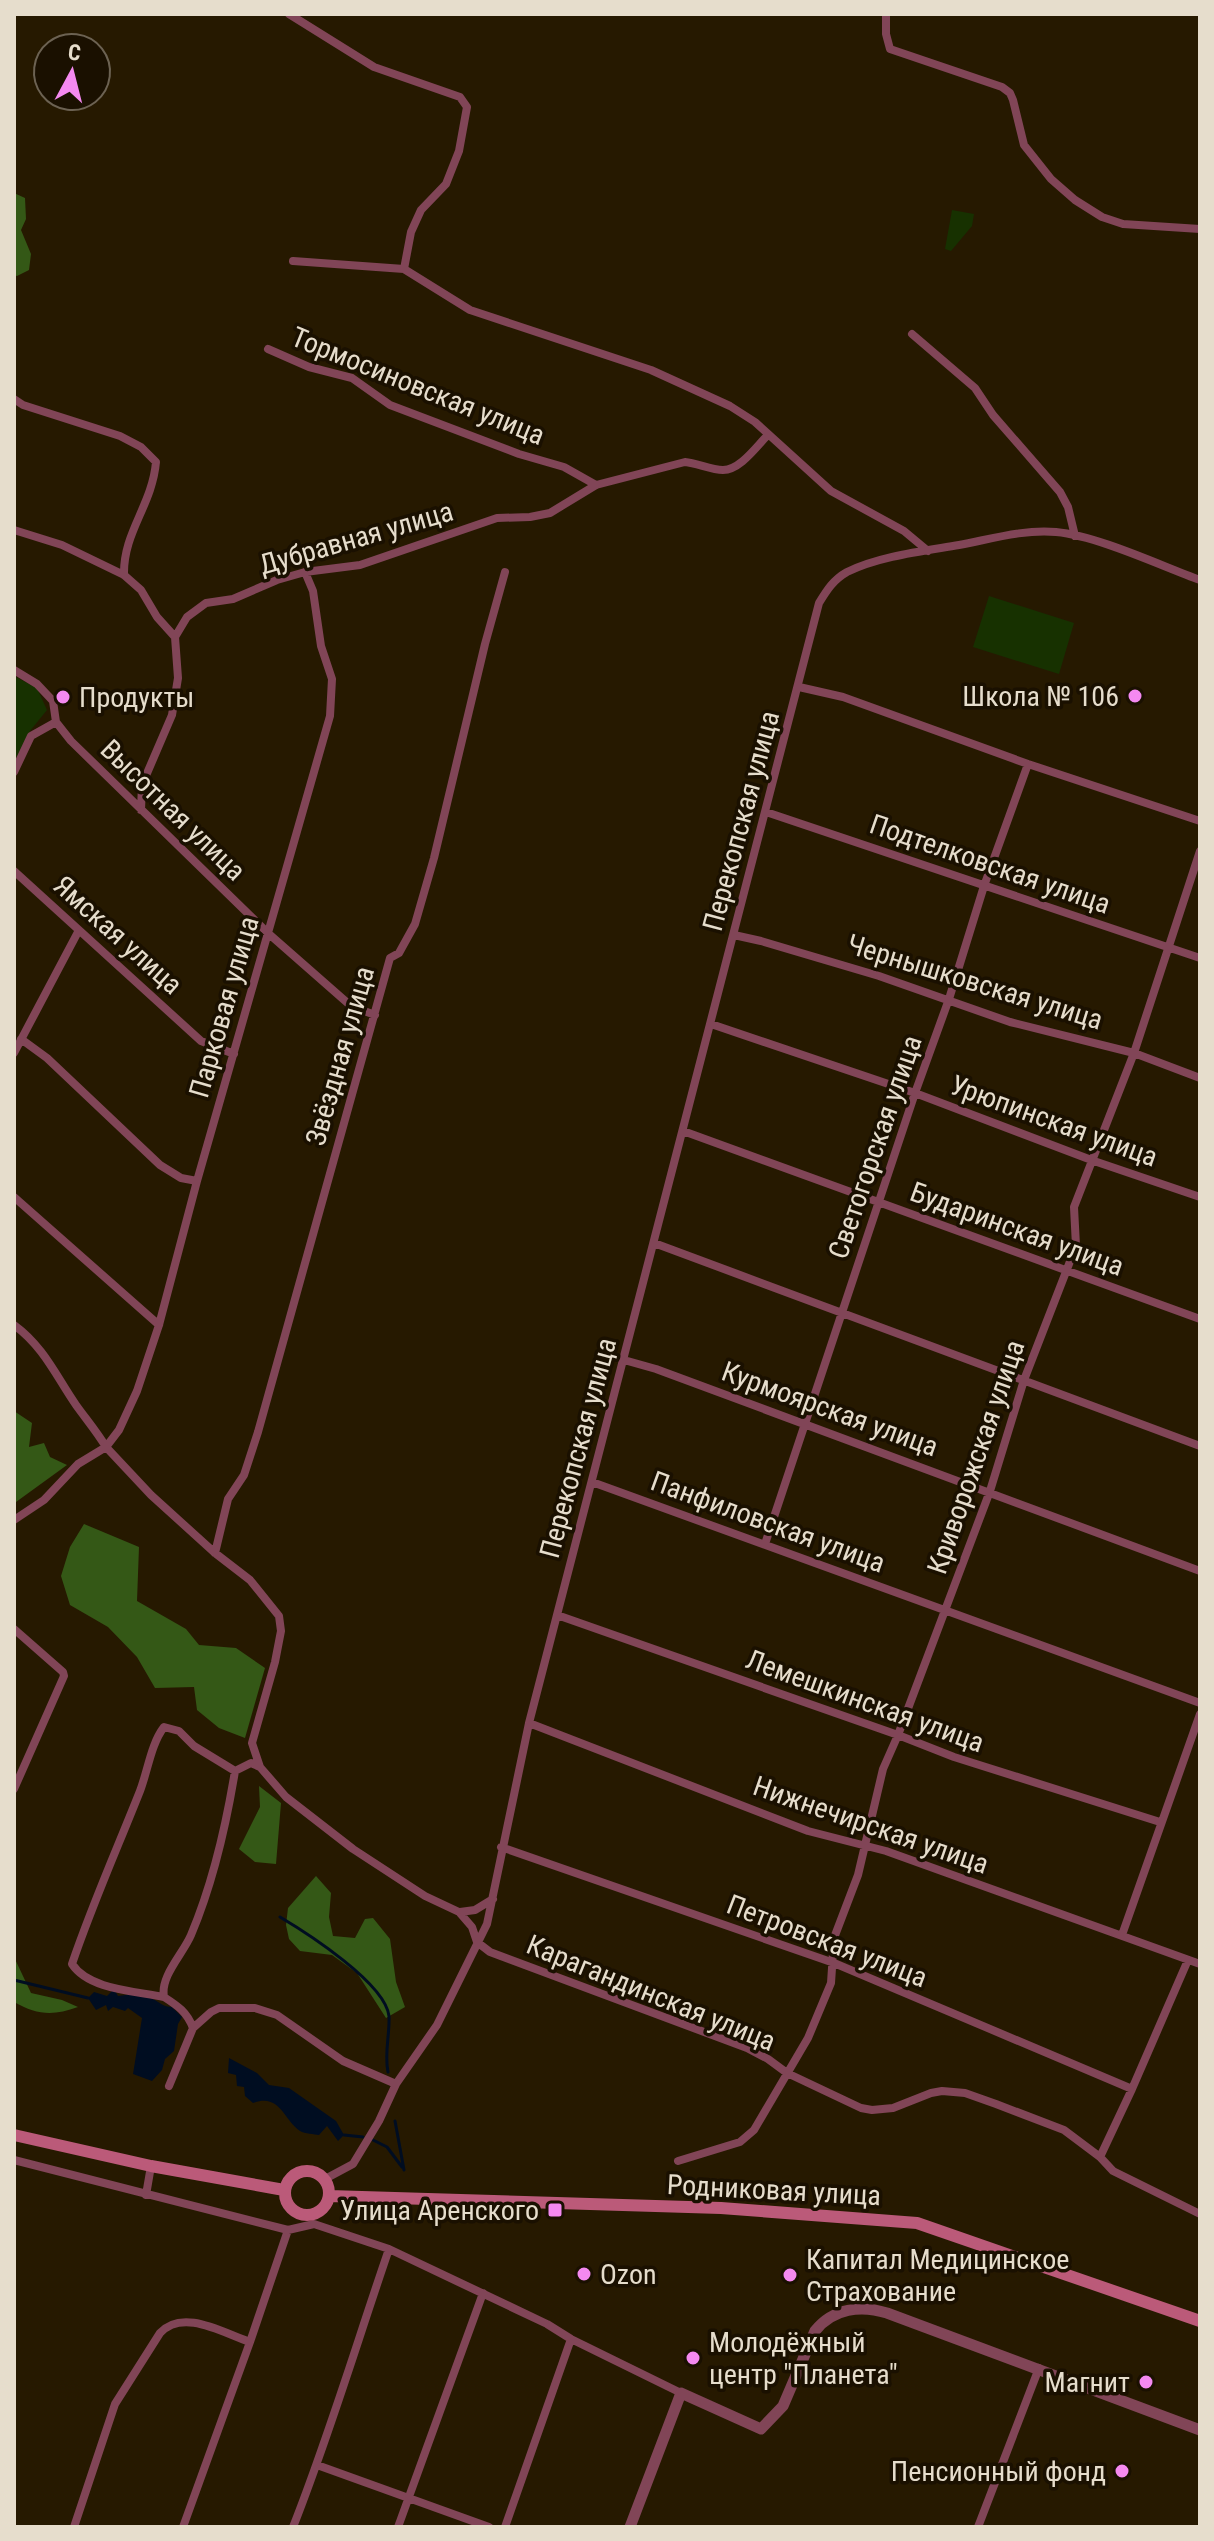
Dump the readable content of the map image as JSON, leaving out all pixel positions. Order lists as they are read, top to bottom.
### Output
{
  "streets": {
    "main road": ["Родниковая улица"],
    "street": [
      "Тормосиновская улица",
      "Дубравная улица",
      "Высотная улица",
      "Перекопская улица",
      "Подтелковская улица",
      "Ямская улица",
      "Чернышковская улица",
      "Парковая улица",
      "Звёздная улица",
      "Урюпинская улица",
      "Светогорская улица",
      "Бударинская улица",
      "Курмоярская улица",
      "Криворожская улица",
      "Панфиловская улица",
      "Лемешкинская улица",
      "Нижнечирская улица",
      "Петровская улица",
      "Карагандинская улица"
    ]
  },
  "crossings": [
    ["Тормосиновская улица", "Дубравная улица"],
    ["Дубравная улица", "Парковая улица"],
    ["Высотная улица", "Парковая улица"],
    ["Высотная улица", "Звёздная улица"],
    ["Перекопская улица", "Подтелковская улица"],
    ["Перекопская улица", "Чернышковская улица"],
    ["Перекопская улица", "Урюпинская улица"],
    ["Перекопская улица", "Бударинская улица"],
    ["Перекопская улица", "Курмоярская улица"],
    ["Перекопская улица", "Панфиловская улица"],
    ["Перекопская улица", "Лемешкинская улица"],
    ["Перекопская улица", "Нижнечирская улица"],
    ["Перекопская улица", "Петровская улица"],
    ["Перекопская улица", "Карагандинская улица"],
    ["Перекопская улица", "Родниковая улица"],
    ["Подтелковская улица", "Светогорская улица"],
    ["Подтелковская улица", "Криворожская улица"],
    ["Ямская улица", "Парковая улица"],
    ["Чернышковская улица", "Светогорская улица"],
    ["Чернышковская улица", "Криворожская улица"],
    ["Урюпинская улица", "Светогорская улица"],
    ["Урюпинская улица", "Криворожская улица"],
    ["Светогорская улица", "Бударинская улица"],
    ["Светогорская улица", "Курмоярская улица"],
    ["Светогорская улица", "Панфиловская улица"],
    ["Бударинская улица", "Криворожская улица"],
    ["Курмоярская улица", "Криворожская улица"],
    ["Криворожская улица", "Панфиловская улица"],
    ["Криворожская улица", "Лемешкинская улица"],
    ["Криворожская улица", "Нижнечирская улица"],
    ["Криворожская улица", "Петровская улица"],
    ["Криворожская улица", "Карагандинская улица"]
  ],
  "places": {
    "other": [
      "Школа № 106",
      "Продукты",
      "Ozon",
      "Капитал Медицинское Страхование",
      "Молодёжный центр \"Планета\"",
      "Магнит",
      "Пенсионный фонд"
    ],
    "transit": ["Улица Аренского"]
  },
  "north": "top"
}
